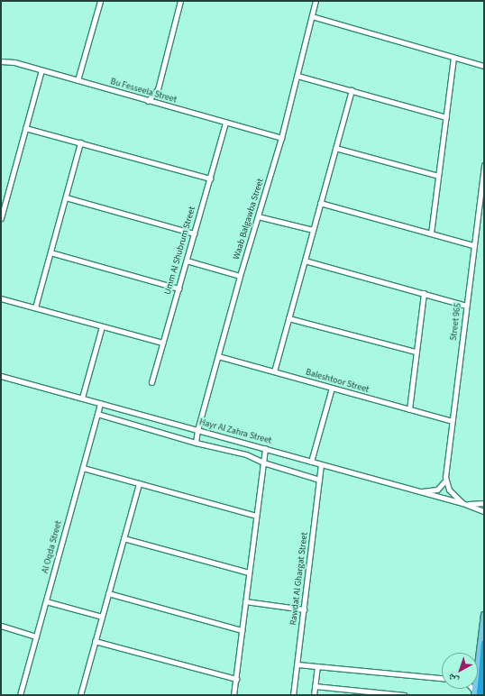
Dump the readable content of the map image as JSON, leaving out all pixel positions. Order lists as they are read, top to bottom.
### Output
{
  "streets": {
    "street": [
      "Bu Fesseela Street",
      "Waab Balgawba Street",
      "Umm Al Shubrum Street",
      "Street 965",
      "Baleshtoor Street",
      "Hayr Al Zahra Street",
      "Al Oqda Street",
      "Rawdat Al Ghargat Street"
    ]
  },
  "crossings": [
    ["Bu Fesseela Street", "Waab Balgawba Street"],
    ["Bu Fesseela Street", "Umm Al Shubrum Street"],
    ["Waab Balgawba Street", "Baleshtoor Street"],
    ["Waab Balgawba Street", "Hayr Al Zahra Street"],
    ["Street 965", "Baleshtoor Street"],
    ["Hayr Al Zahra Street", "Al Oqda Street"],
    ["Hayr Al Zahra Street", "Rawdat Al Ghargat Street"]
  ],
  "north": "bottom left"
}
